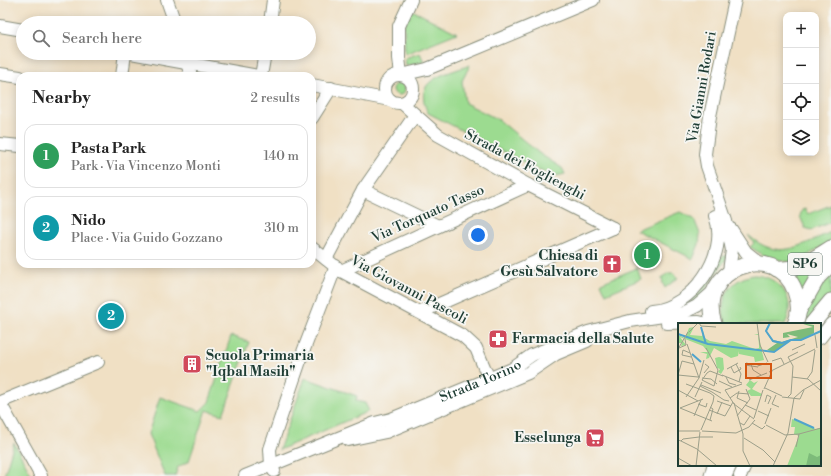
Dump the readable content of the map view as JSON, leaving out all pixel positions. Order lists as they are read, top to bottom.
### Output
{
  "streets": {
    "main road": ["SP6"],
    "street": [
      "Via Gianni Rodari",
      "Strada dei Foglienghi",
      "Via Torquato Tasso",
      "Via Giovanni Pascoli",
      "Strada Torino"
    ]
  },
  "crossings": [
    ["Via Gianni Rodari", "SP6"],
    ["Strada dei Foglienghi", "Via Torquato Tasso"],
    ["Strada dei Foglienghi", "Via Giovanni Pascoli"],
    ["Via Torquato Tasso", "Via Giovanni Pascoli"],
    ["Via Giovanni Pascoli", "Strada Torino"]
  ],
  "places": {
    "church": ["Chiesa di Gesù Salvatore"],
    "pharmacy": ["Farmacia della Salute"],
    "building": ["Scuola Primaria \"Iqbal Masih\""],
    "supermarket": ["Esselunga"]
  },
  "page": {
    "map_buttons": ["+", "−"],
    "search": "Search here",
    "heading": ["Nearby", "2 results"],
    "list": [
      {
        "mark": "1",
        "name": "Pasta Park",
        "note": "Park · Via Vincenzo Monti",
        "value": "140 m"
      },
      {
        "mark": "2",
        "name": "Nido",
        "note": "Place · Via Guido Gozzano",
        "value": "310 m"
      }
    ],
    "pins": ["1", "2"]
  }
}
